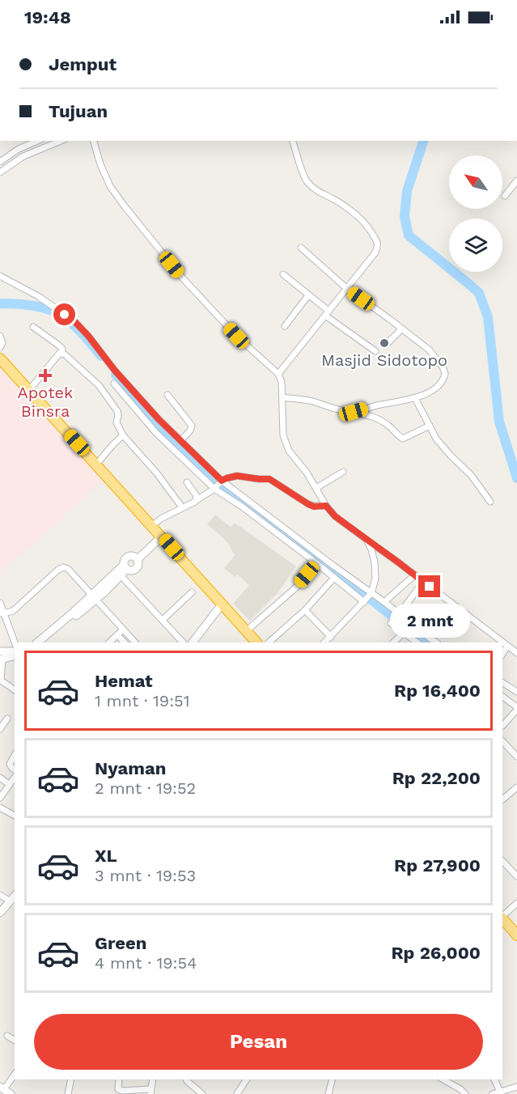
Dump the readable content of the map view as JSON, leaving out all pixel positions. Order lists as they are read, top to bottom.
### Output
{
  "places": {
    "other": ["Masjid Sidotopo"],
    "health": ["Apotek Binsra"]
  },
  "north": "top left",
  "page": {
    "status": "19:48",
    "banner": ["Jemput", "Tujuan"],
    "bubble": "2 mnt",
    "list": [
      {
        "name": "Hemat",
        "note": "1 mnt · 19:51",
        "value": "Rp 16,400"
      },
      {
        "name": "Nyaman",
        "note": "2 mnt · 19:52",
        "value": "Rp 22,200"
      },
      {
        "name": "XL",
        "note": "3 mnt · 19:53",
        "value": "Rp 27,900"
      },
      {
        "name": "Green",
        "note": "4 mnt · 19:54",
        "value": "Rp 26,000"
      }
    ],
    "buttons": "Pesan"
  }
}
